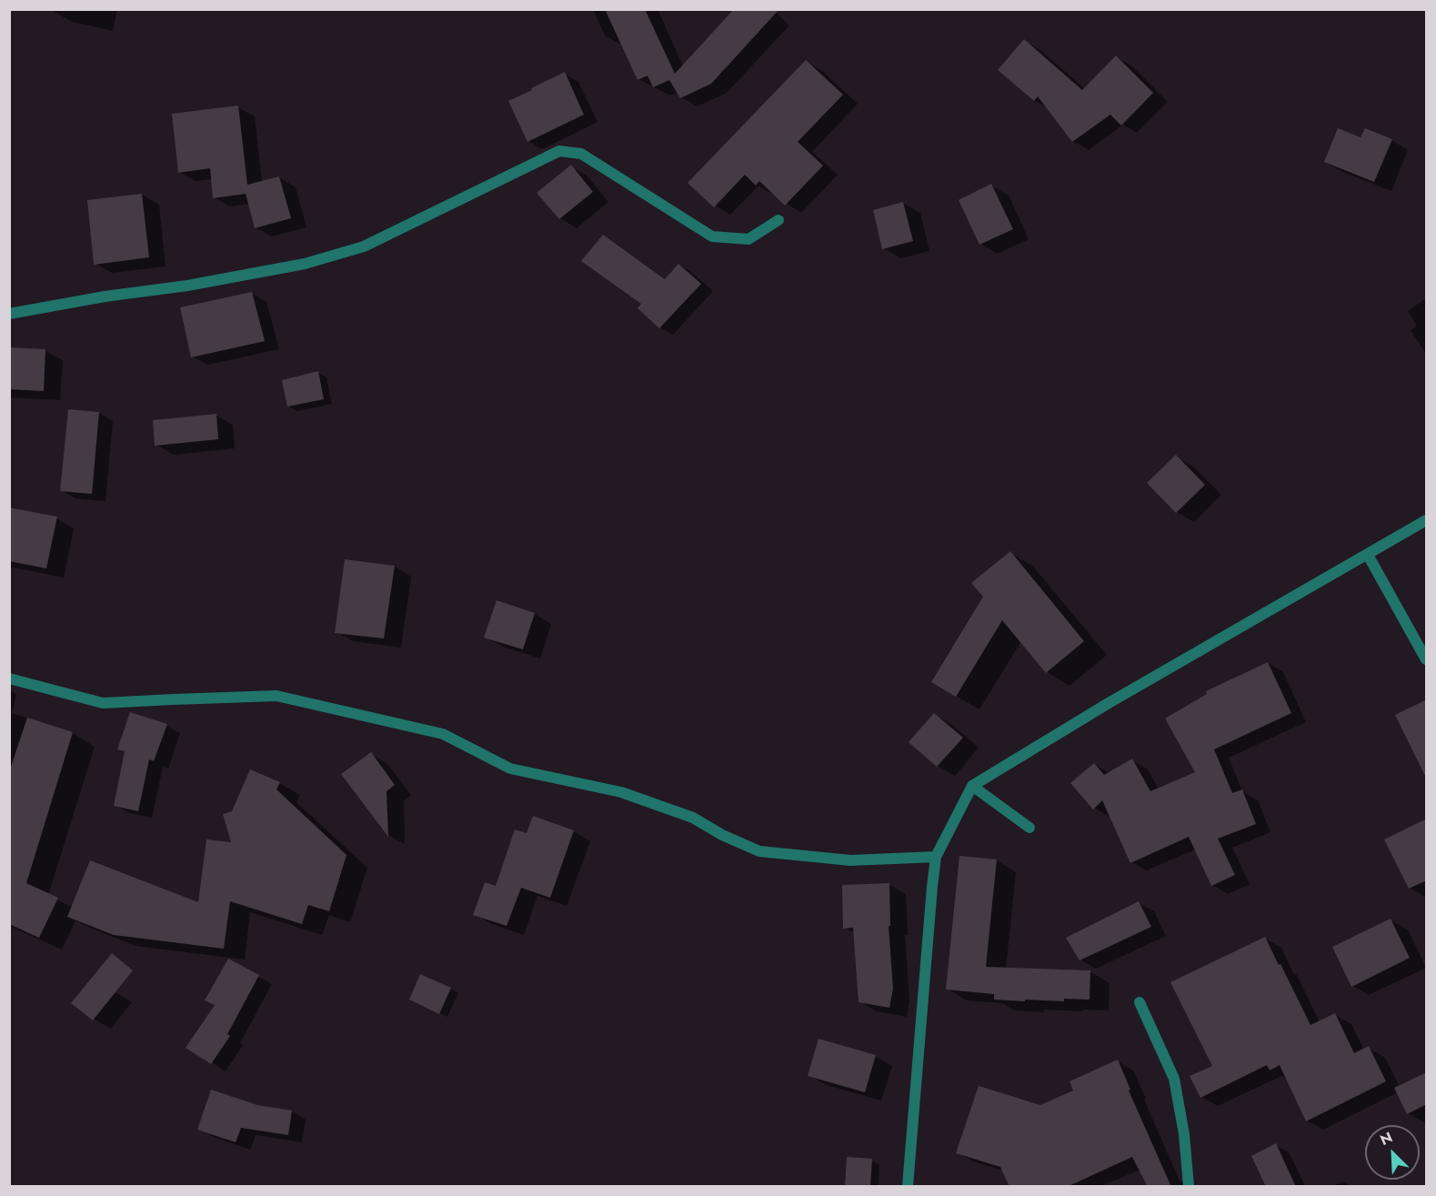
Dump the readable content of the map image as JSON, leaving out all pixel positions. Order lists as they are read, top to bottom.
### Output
{
  "north": "top left"
}
